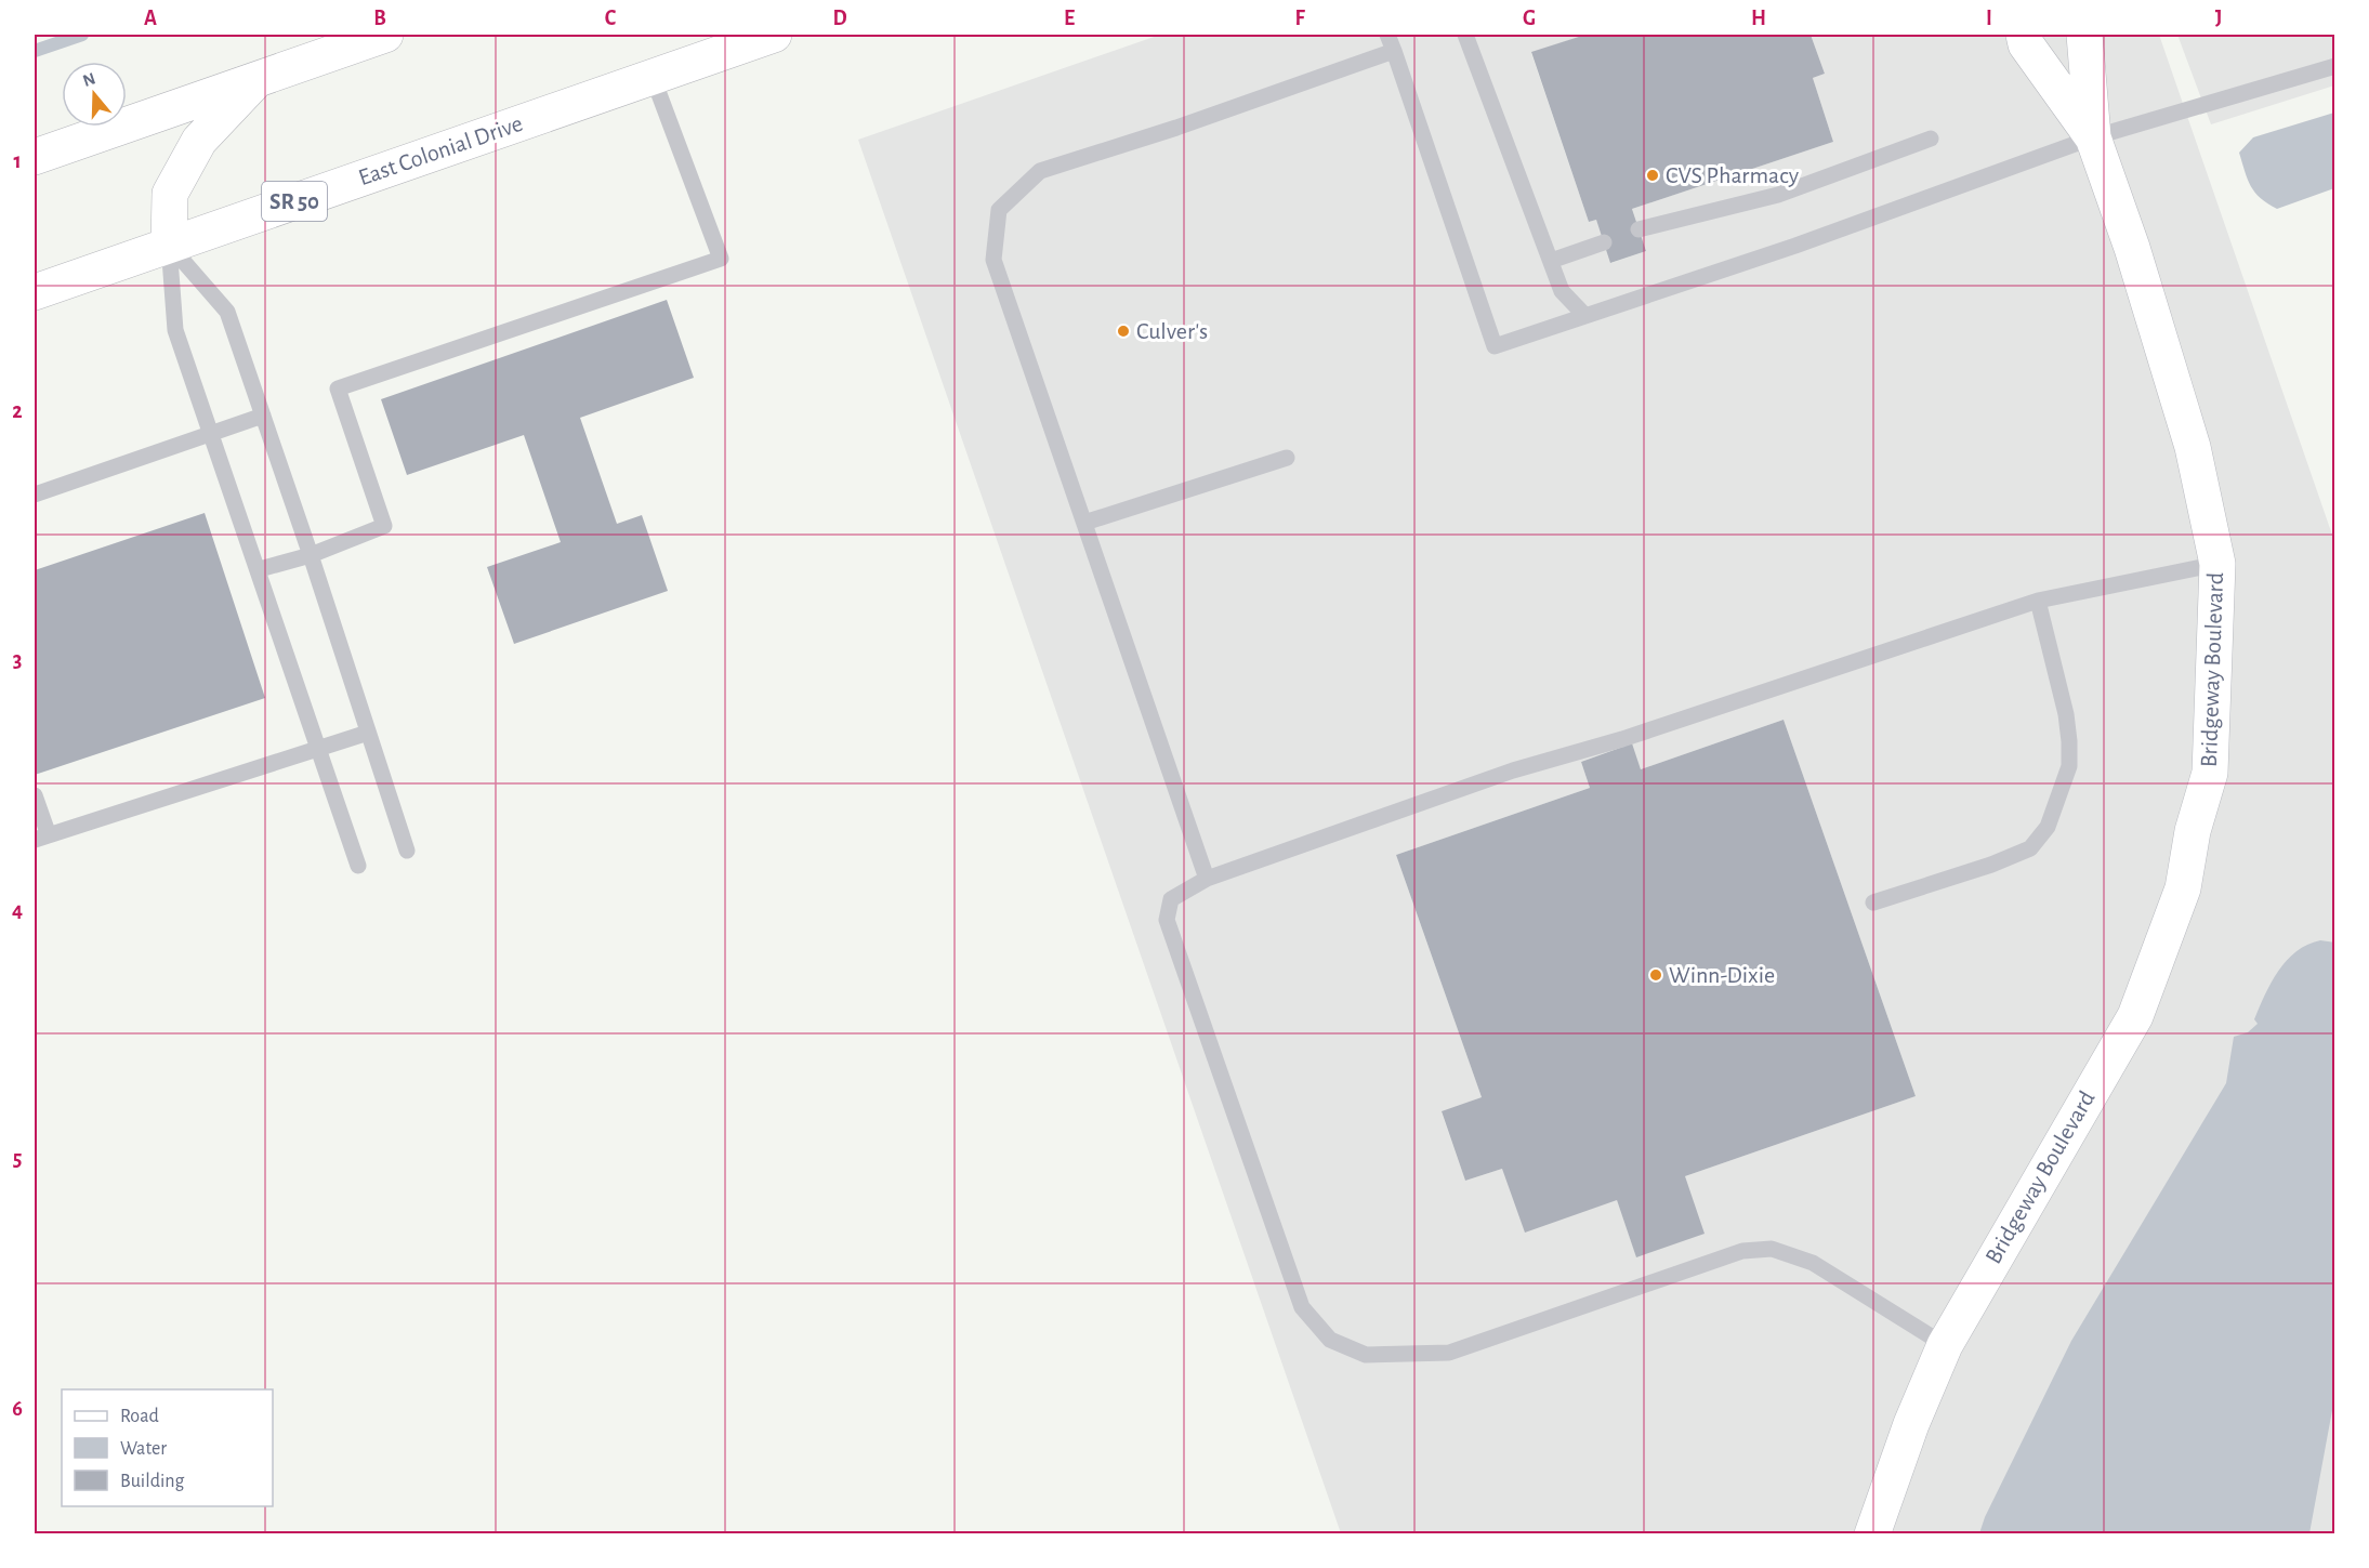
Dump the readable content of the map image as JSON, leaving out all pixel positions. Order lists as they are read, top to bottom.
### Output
{
  "streets": {
    "main road": ["East Colonial Drive", "SR 50", "Bridgeway Boulevard"]
  },
  "places": ["CVS Pharmacy", "Culver's", "Winn-Dixie"],
  "legend": ["Road", "Water", "Building"],
  "north": "top",
  "grid": {
    "columns": [
      "A",
      "B",
      "C",
      "D",
      "E",
      "F",
      "G",
      "H",
      "I",
      "J"
    ],
    "rows": [
      "1",
      "2",
      "3",
      "4",
      "5",
      "6"
    ]
  }
}
